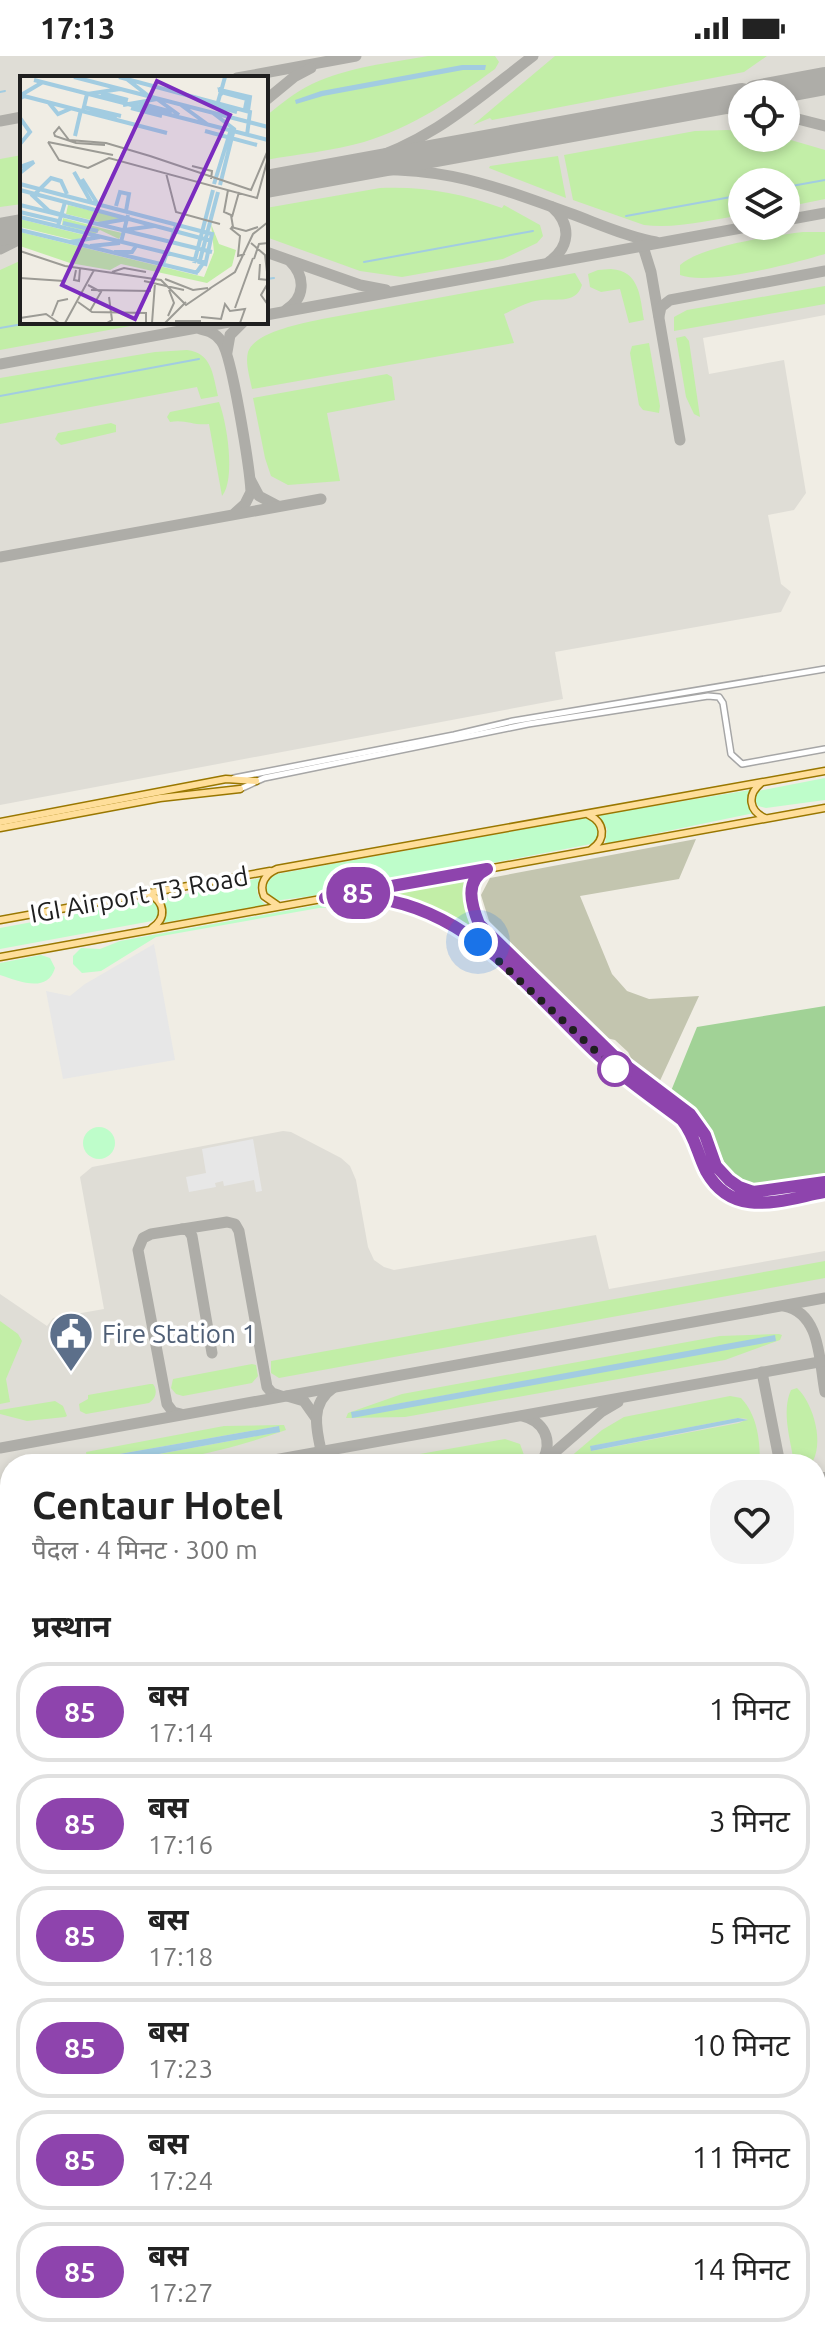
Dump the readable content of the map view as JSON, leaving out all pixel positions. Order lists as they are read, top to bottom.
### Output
{
  "streets": {
    "main road": ["IGI Airport T3 Road"]
  },
  "places": {
    "public building": ["Fire Station 1"]
  },
  "lines": ["bus line 85"],
  "page": {
    "status": "17:13",
    "on_map": "85",
    "heading": [
      ["Centaur Hotel", "पैदल · 4 मिनट · 300 m"],
      "प्रस्थान"
    ],
    "list": [
      {
        "mark": "85",
        "name": "बस",
        "note": "17:14",
        "value": "1 मिनट"
      },
      {
        "mark": "85",
        "name": "बस",
        "note": "17:16",
        "value": "3 मिनट"
      },
      {
        "mark": "85",
        "name": "बस",
        "note": "17:18",
        "value": "5 मिनट"
      },
      {
        "mark": "85",
        "name": "बस",
        "note": "17:23",
        "value": "10 मिनट"
      },
      {
        "mark": "85",
        "name": "बस",
        "note": "17:24",
        "value": "11 मिनट"
      },
      {
        "mark": "85",
        "name": "बस",
        "note": "17:27",
        "value": "14 मिनट"
      }
    ]
  }
}
